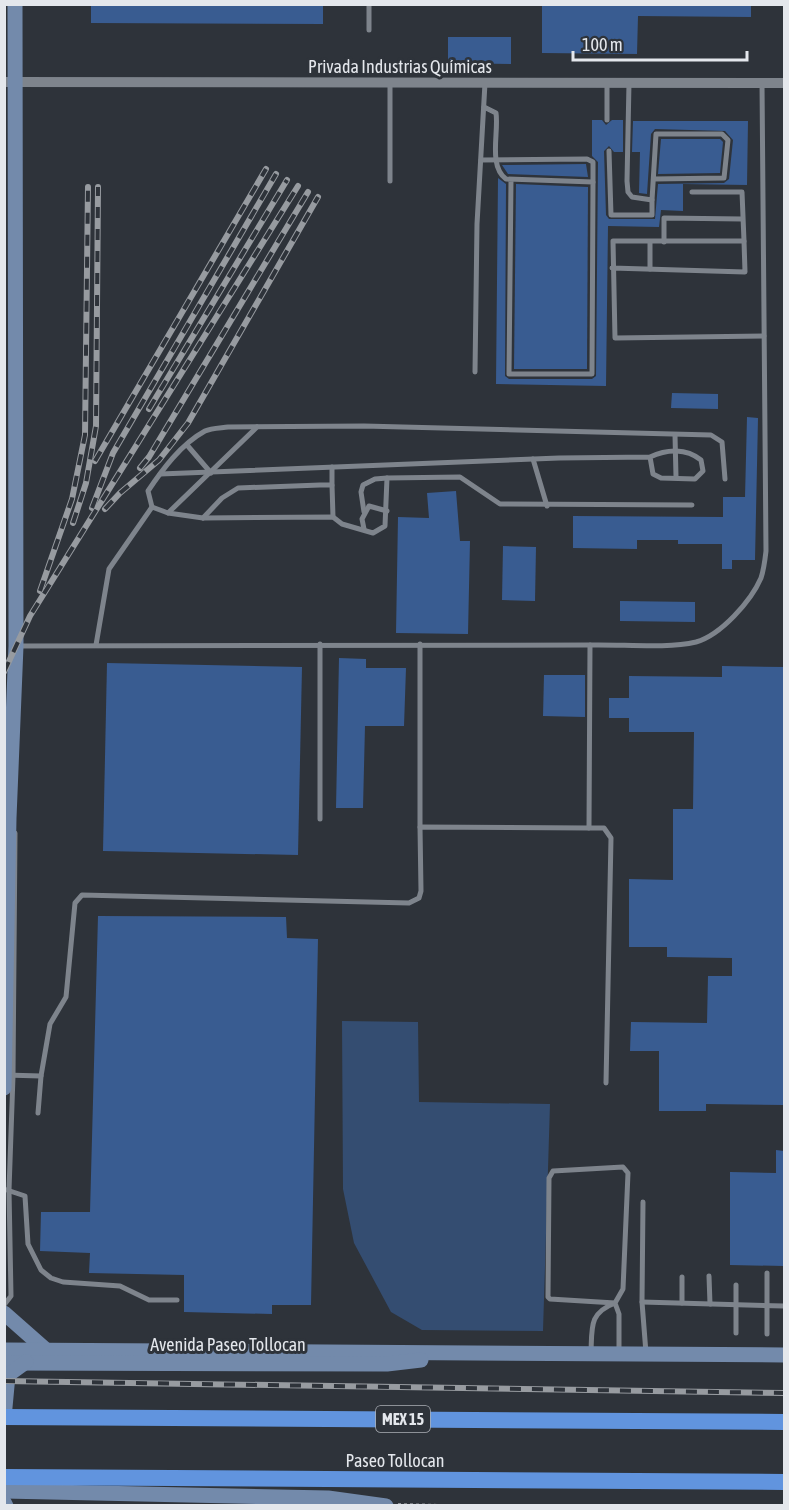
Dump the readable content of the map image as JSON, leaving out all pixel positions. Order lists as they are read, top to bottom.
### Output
{
  "streets": {
    "highway": ["MEX 15", "Paseo Tollocan"],
    "main road": ["Avenida Paseo Tollocan"],
    "street": ["Privada Industrias Químicas"]
  },
  "scale_bar": "100 m"
}
